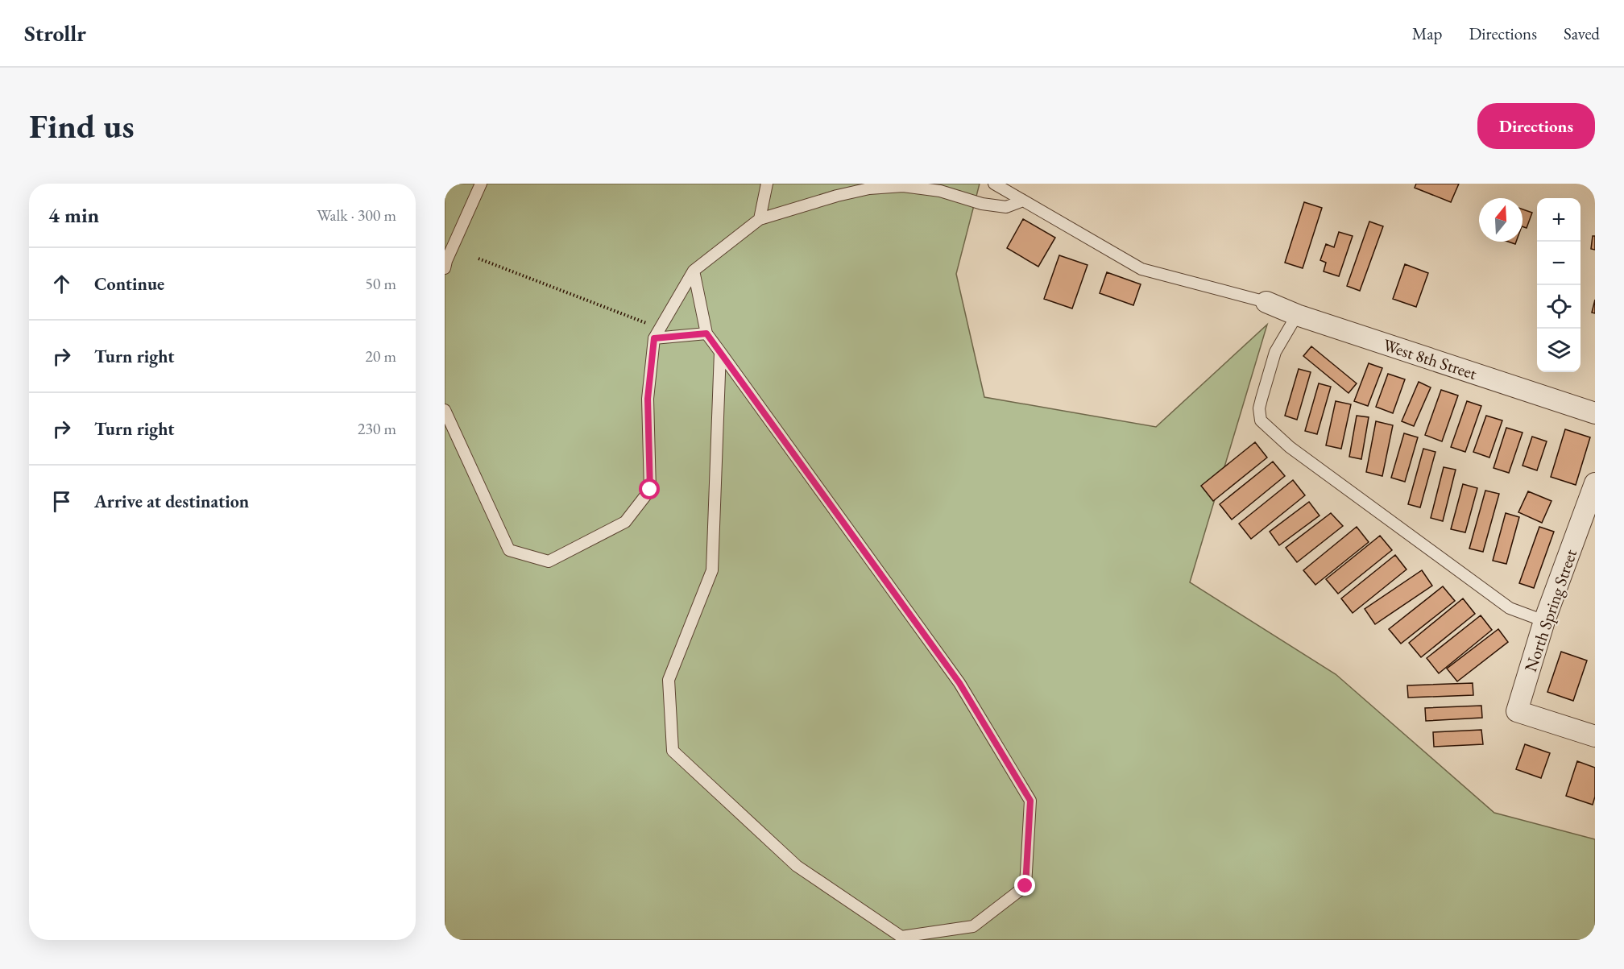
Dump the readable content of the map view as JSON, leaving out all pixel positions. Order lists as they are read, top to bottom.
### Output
{
  "streets": {
    "street": ["West 8th Street", "North Spring Street"]
  },
  "north": "top",
  "page": {
    "header": "Strollr",
    "nav": ["Map", "Directions", "Saved"],
    "buttons": "Directions",
    "title": "Find us",
    "heading": ["4 min", "Walk · 300 m"],
    "map_buttons": ["+", "−"],
    "list": [
      ["Continue", "50 m"],
      ["Turn right", "20 m"],
      ["Turn right", "230 m"],
      "Arrive at destination"
    ]
  }
}
